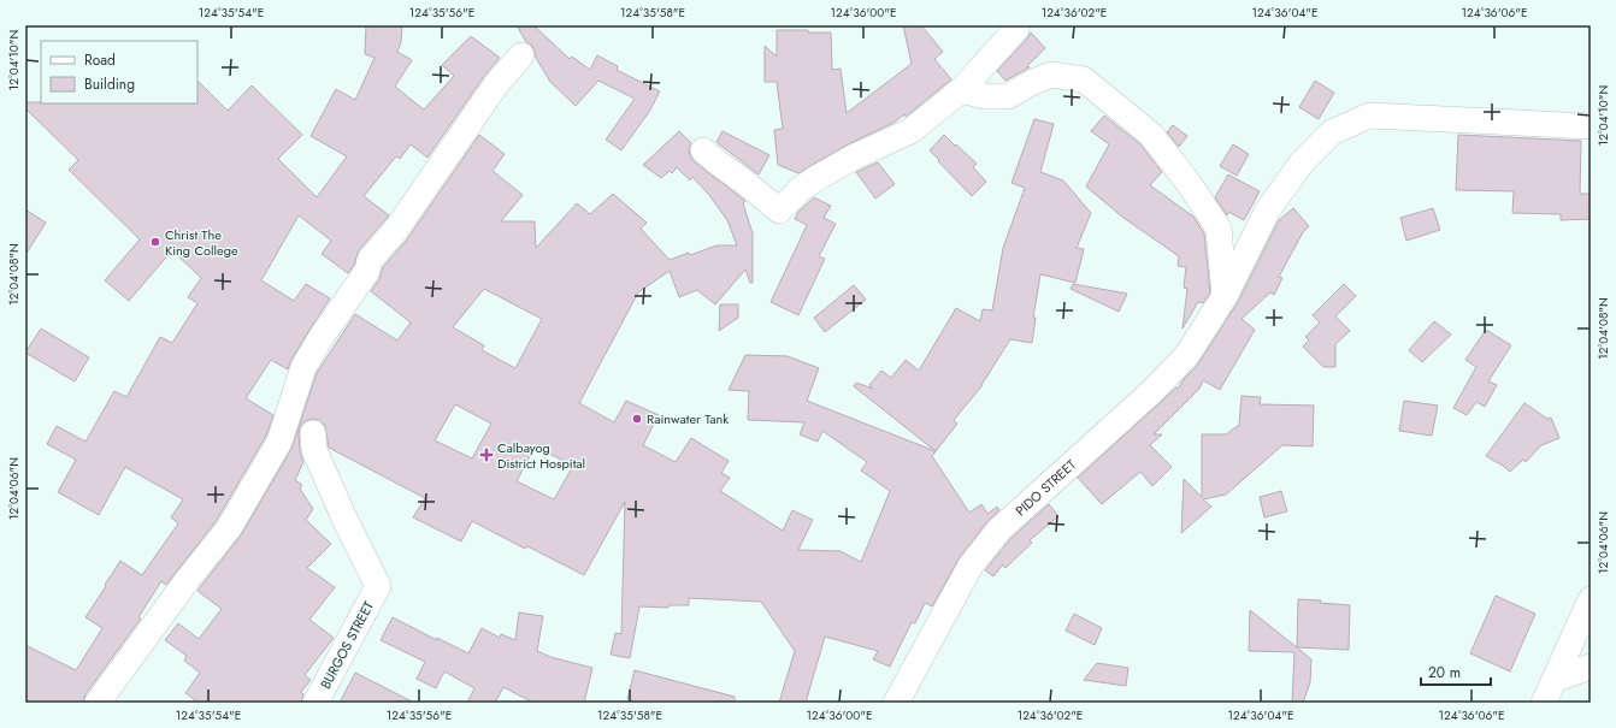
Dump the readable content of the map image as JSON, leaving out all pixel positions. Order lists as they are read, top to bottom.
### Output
{
  "streets": {
    "street": ["PIDO STREET", "BURGOS STREET"]
  },
  "places": {
    "other": ["Christ The King College", "Rainwater Tank"],
    "health": ["Calbayog District Hospital"]
  },
  "legend": ["Road", "Building"],
  "scale_bar": "20 m",
  "coordinates": [
    "124°35'54\"E",
    "124°35'56\"E",
    "124°35'58\"E",
    "124°36'00\"E",
    "124°36'02\"E",
    "124°36'04\"E",
    "124°36'06\"E",
    "12°04'10\"N",
    "12°04'08\"N",
    "12°04'06\"N"
  ]
}
